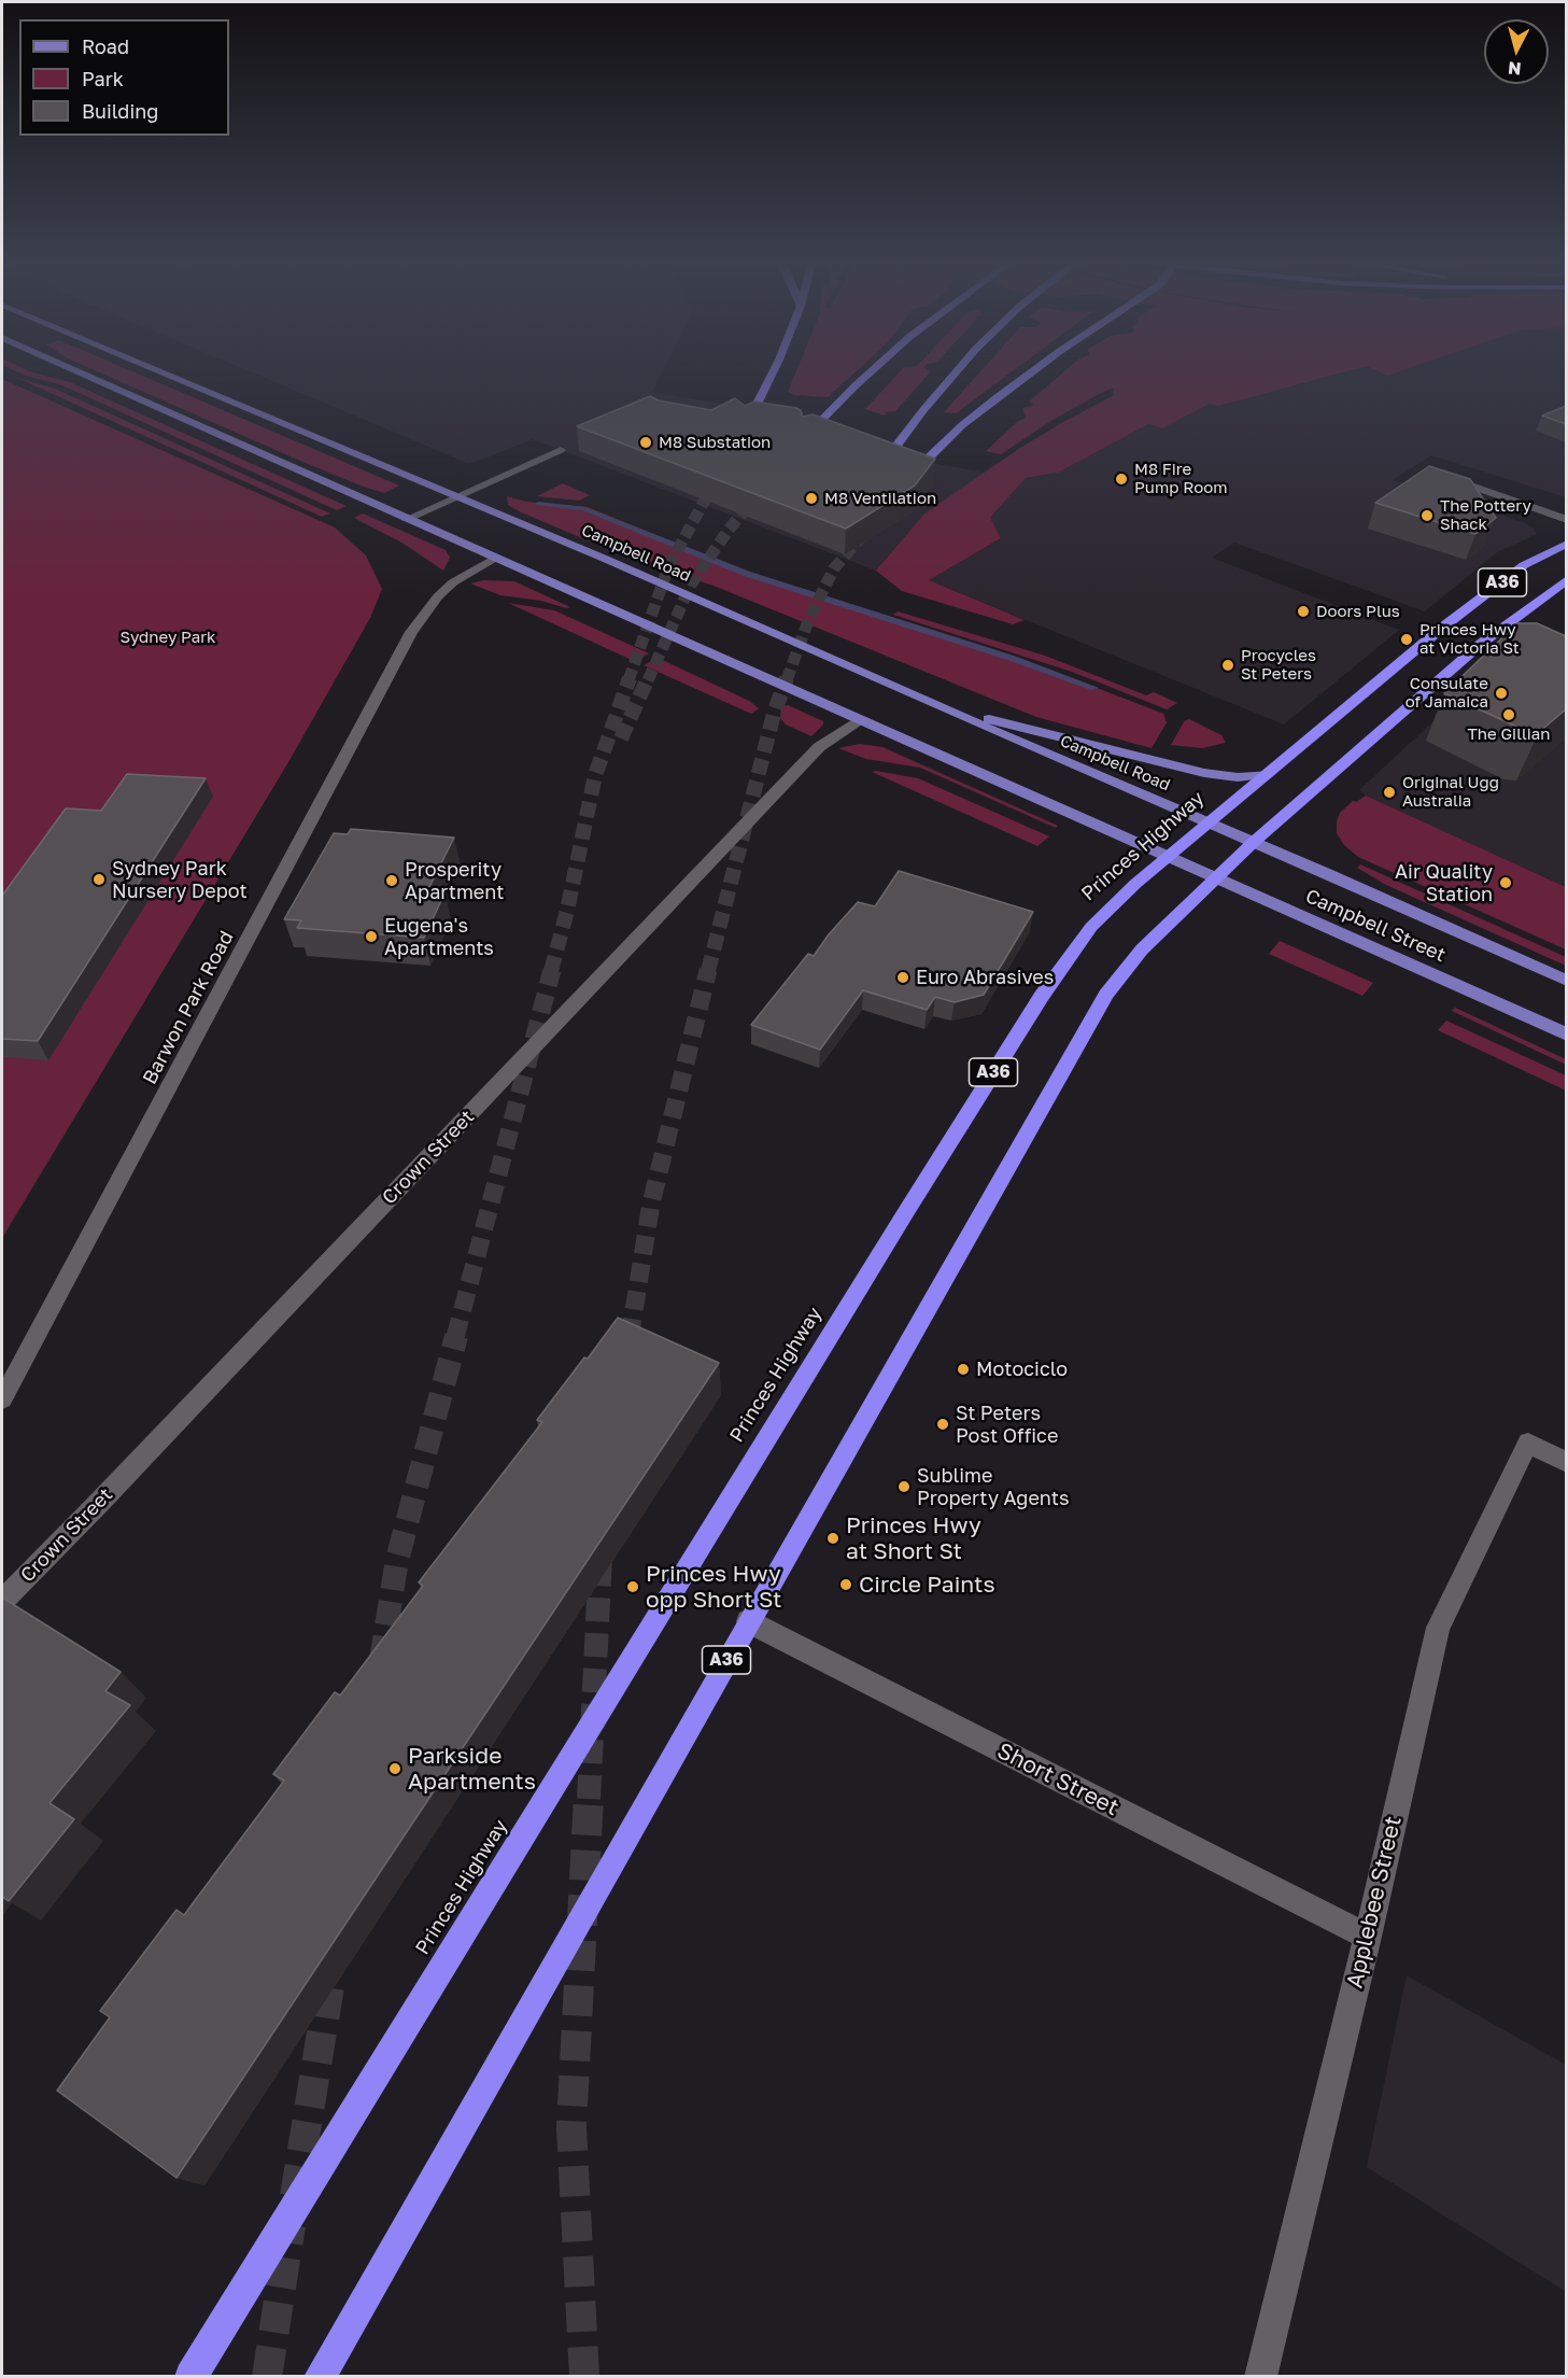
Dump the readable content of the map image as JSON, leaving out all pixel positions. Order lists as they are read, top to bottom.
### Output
{
  "streets": {
    "highway": ["A36", "Princes Highway"],
    "main road": ["Campbell Road", "Campbell Street"],
    "street": [
      "Barwon Park Road",
      "Crown Street",
      "Short Street",
      "Applebee Street"
    ]
  },
  "crossings": [
    ["Campbell Road", "A36"],
    ["Campbell Road", "Princes Highway"],
    ["Campbell Road", "Campbell Street"],
    ["A36", "Campbell Street"],
    ["A36", "Short Street"],
    ["Princes Highway", "Campbell Street"],
    ["Short Street", "Applebee Street"]
  ],
  "parks": ["Sydney Park"],
  "places": [
    "M8 Substation",
    "M8 Fire Pump Room",
    "M8 Ventilation",
    "The Pottery Shack",
    "Doors Plus",
    "Princes Hwy at Victoria St",
    "Procycles St Peters",
    "Consulate of Jamaica",
    "The Gillian",
    "Original Ugg Australia",
    "Sydney Park Nursery Depot",
    "Prosperity Apartment",
    "Air Quality Station",
    "Eugena's Apartments",
    "Euro Abrasives",
    "Motociclo",
    "St Peters Post Office",
    "Sublime Property Agents",
    "Princes Hwy at Short St",
    "Circle Paints",
    "Princes Hwy opp Short St",
    "Parkside Apartments"
  ],
  "legend": ["Road", "Park", "Building"],
  "north": "bottom"
}
